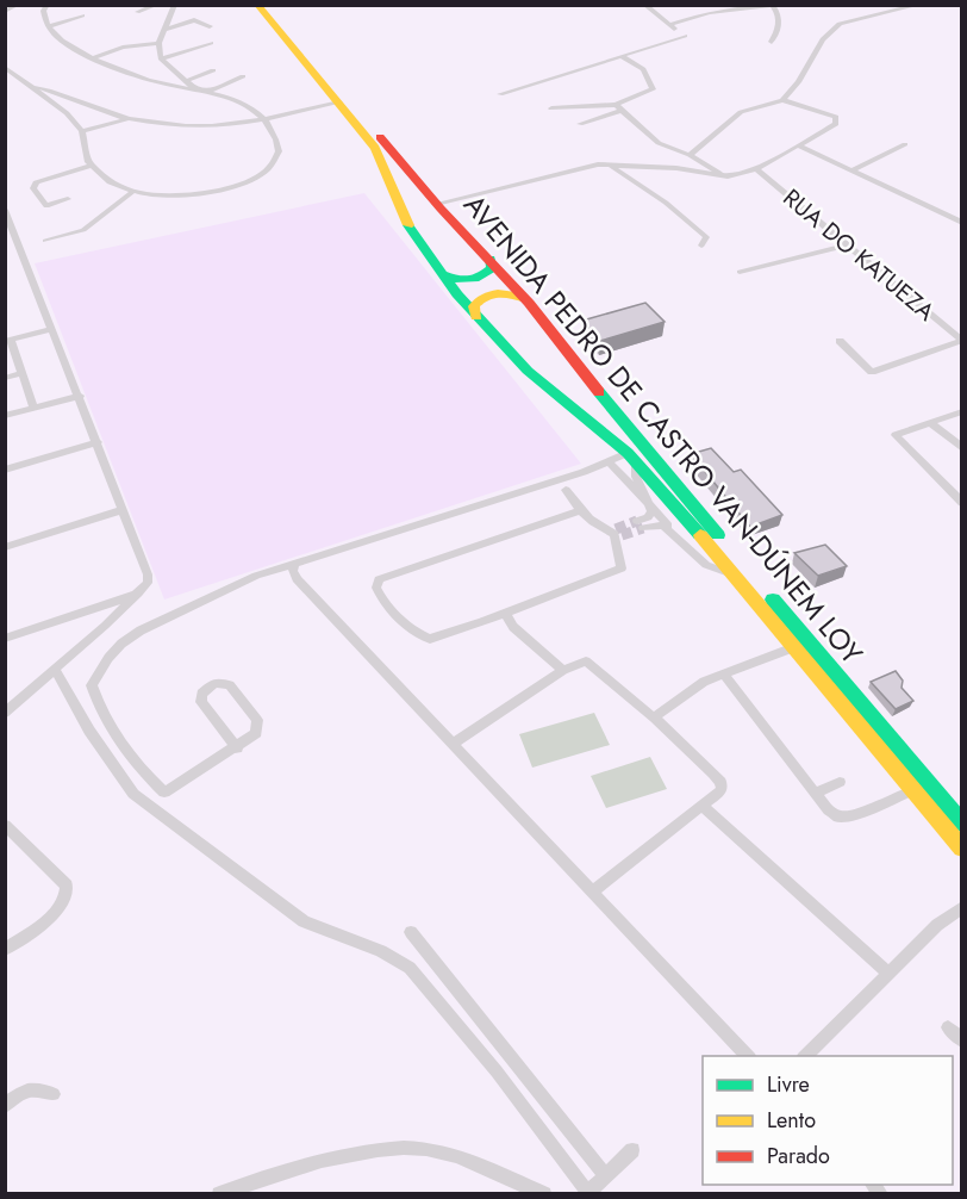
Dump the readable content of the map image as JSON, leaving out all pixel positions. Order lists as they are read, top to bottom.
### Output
{
  "streets": {
    "highway": ["AVENIDA PEDRO DE CASTRO VAN-DÚNEM LOY"],
    "street": ["RUA DO KATUEZA"]
  },
  "legend": ["Livre", "Lento", "Parado"]
}
